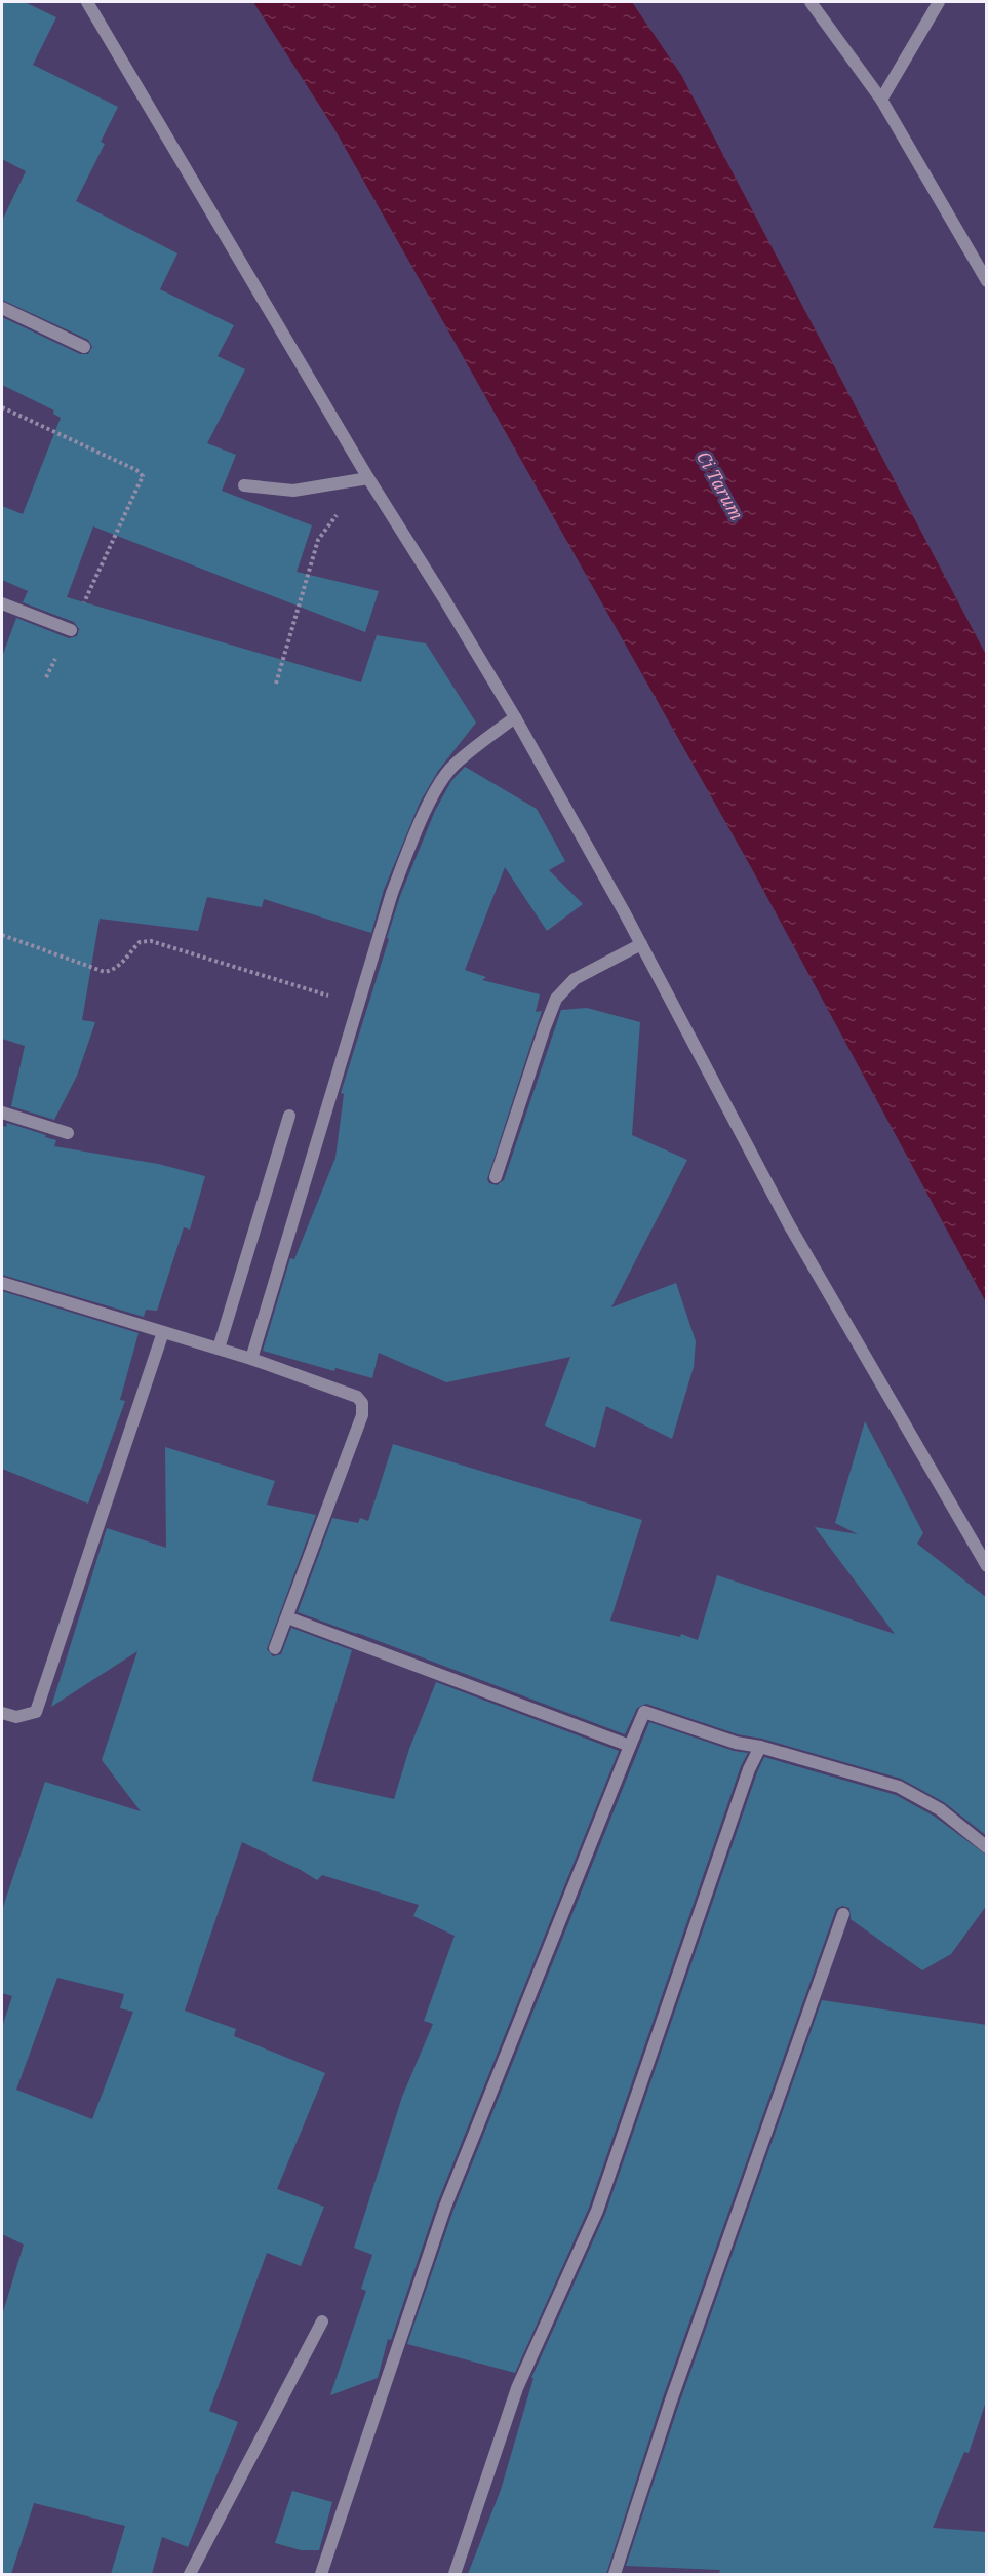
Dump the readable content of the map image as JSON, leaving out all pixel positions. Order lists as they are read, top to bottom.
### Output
{
  "water": ["Ci Tarum"]
}
